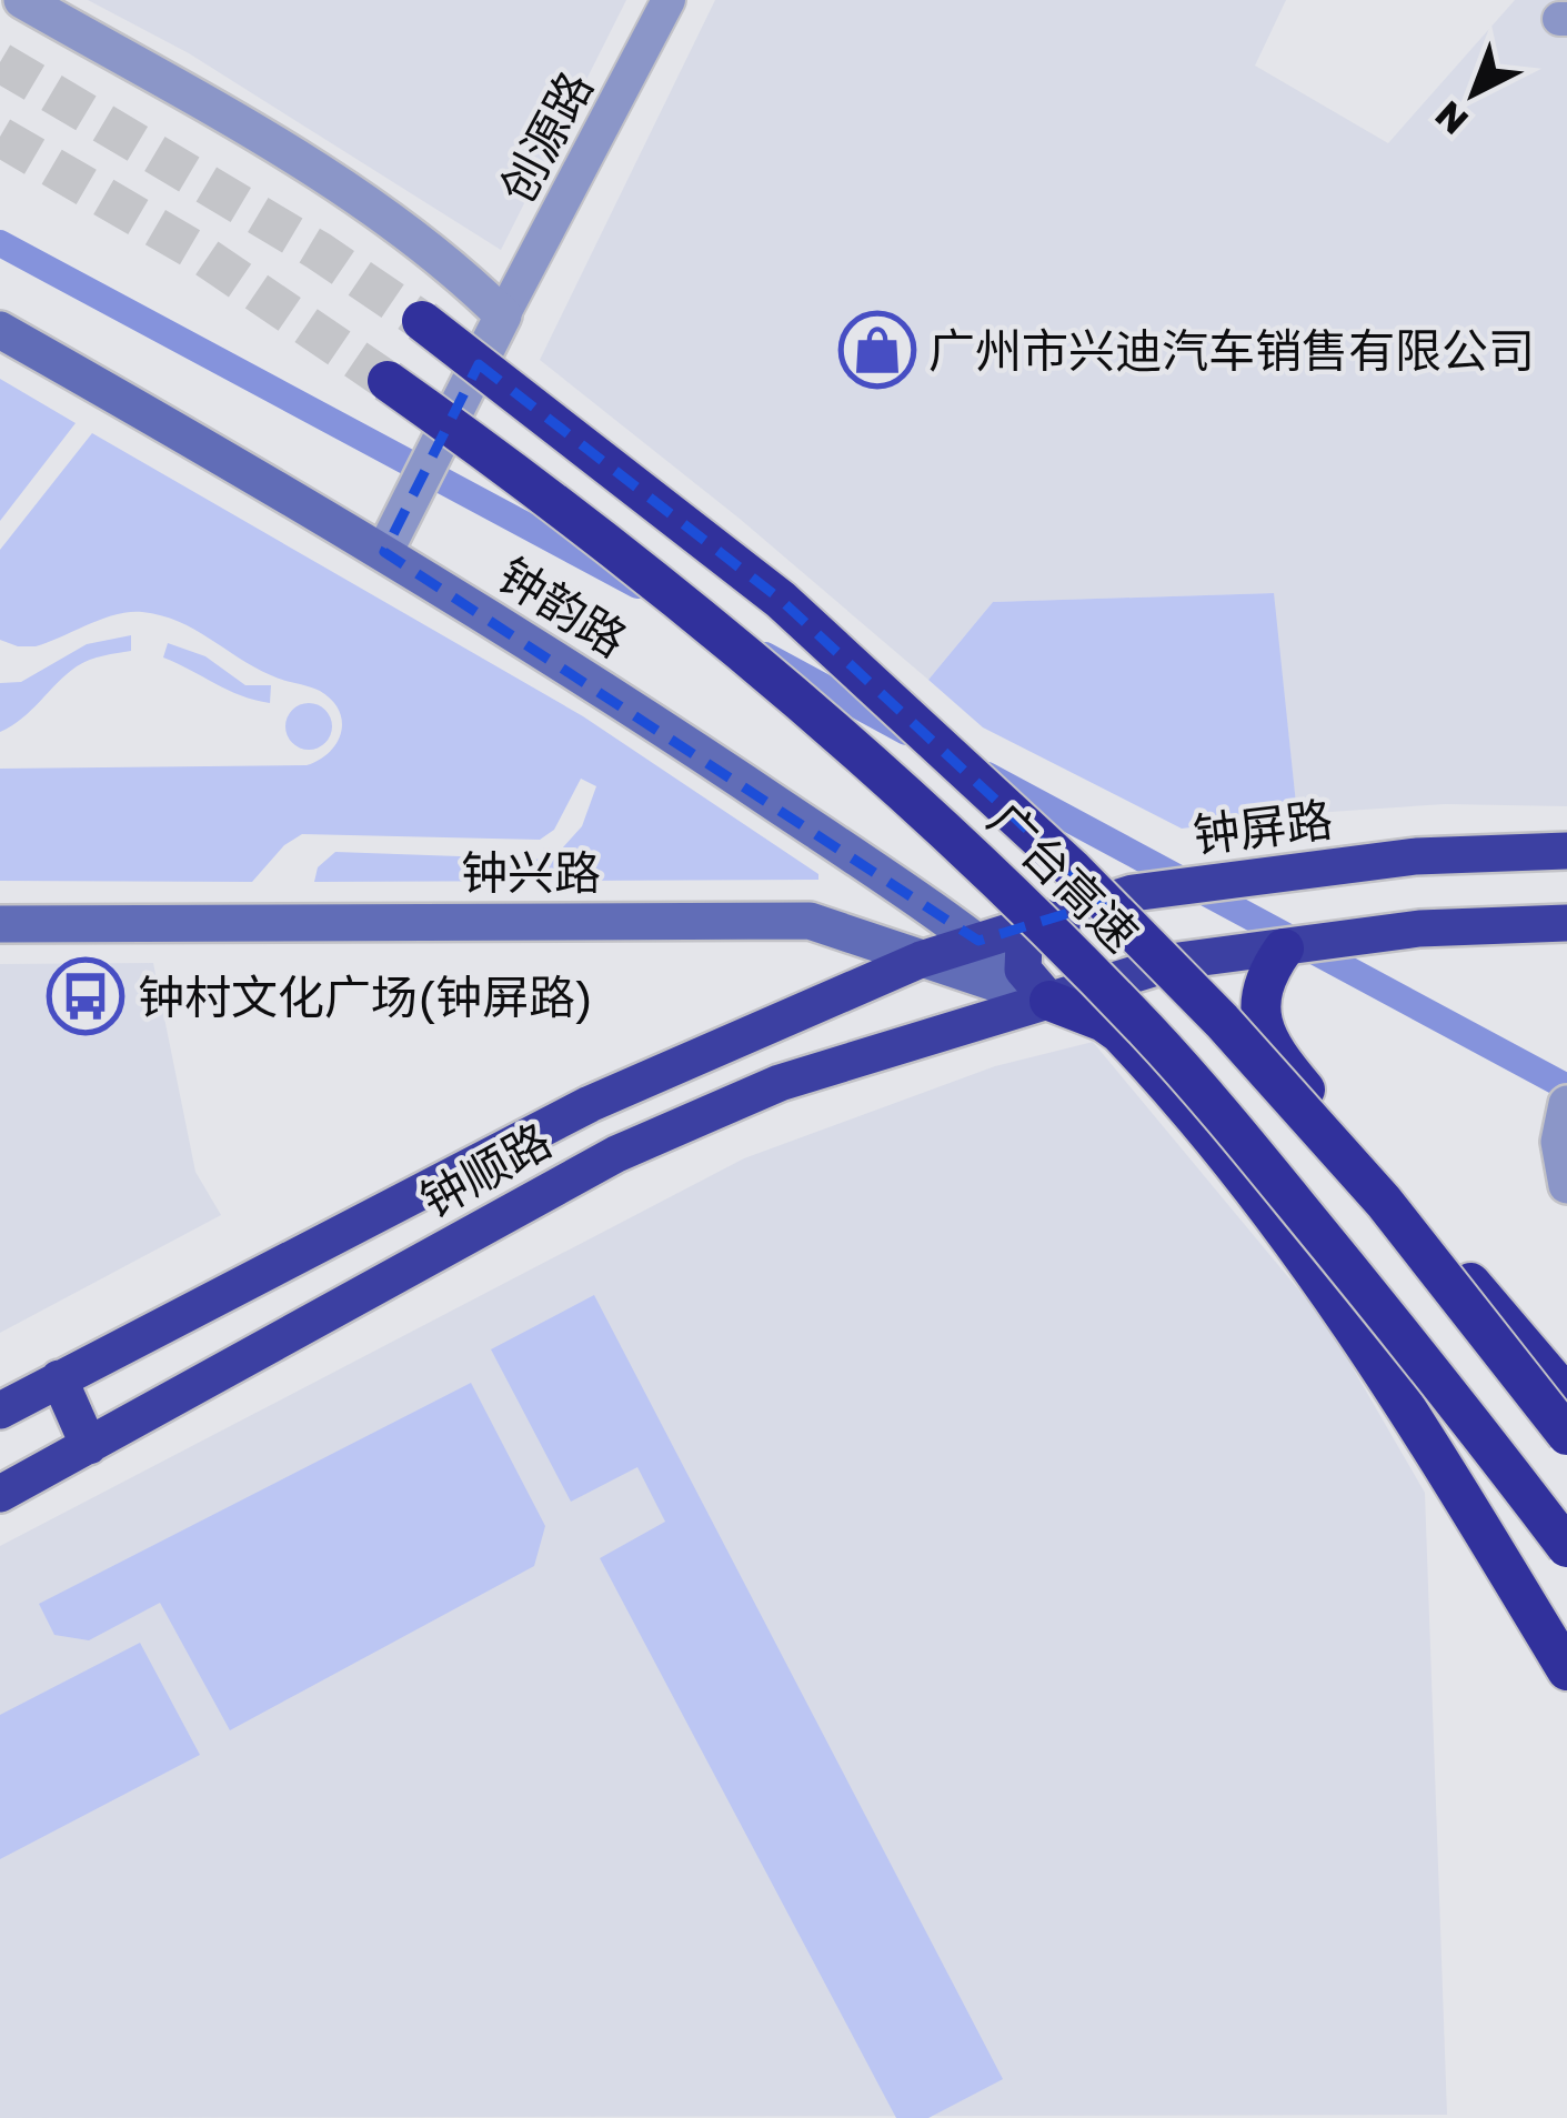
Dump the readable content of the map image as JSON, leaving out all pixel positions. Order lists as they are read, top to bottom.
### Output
{
  "streets": {
    "highway": ["钟屏路", "广台高速", "钟顺路"],
    "main road": ["钟韵路", "钟兴路"],
    "street": ["创源路"]
  },
  "crossings": [
    ["钟韵路", "钟屏路"],
    ["钟韵路", "钟兴路"],
    ["钟韵路", "钟顺路"],
    ["钟屏路", "钟顺路"],
    ["钟兴路", "钟顺路"]
  ],
  "places": {
    "shop": ["广州市兴迪汽车销售有限公司"],
    "bus stop": ["钟村文化广场(钟屏路)"]
  },
  "north": "bottom left"
}
